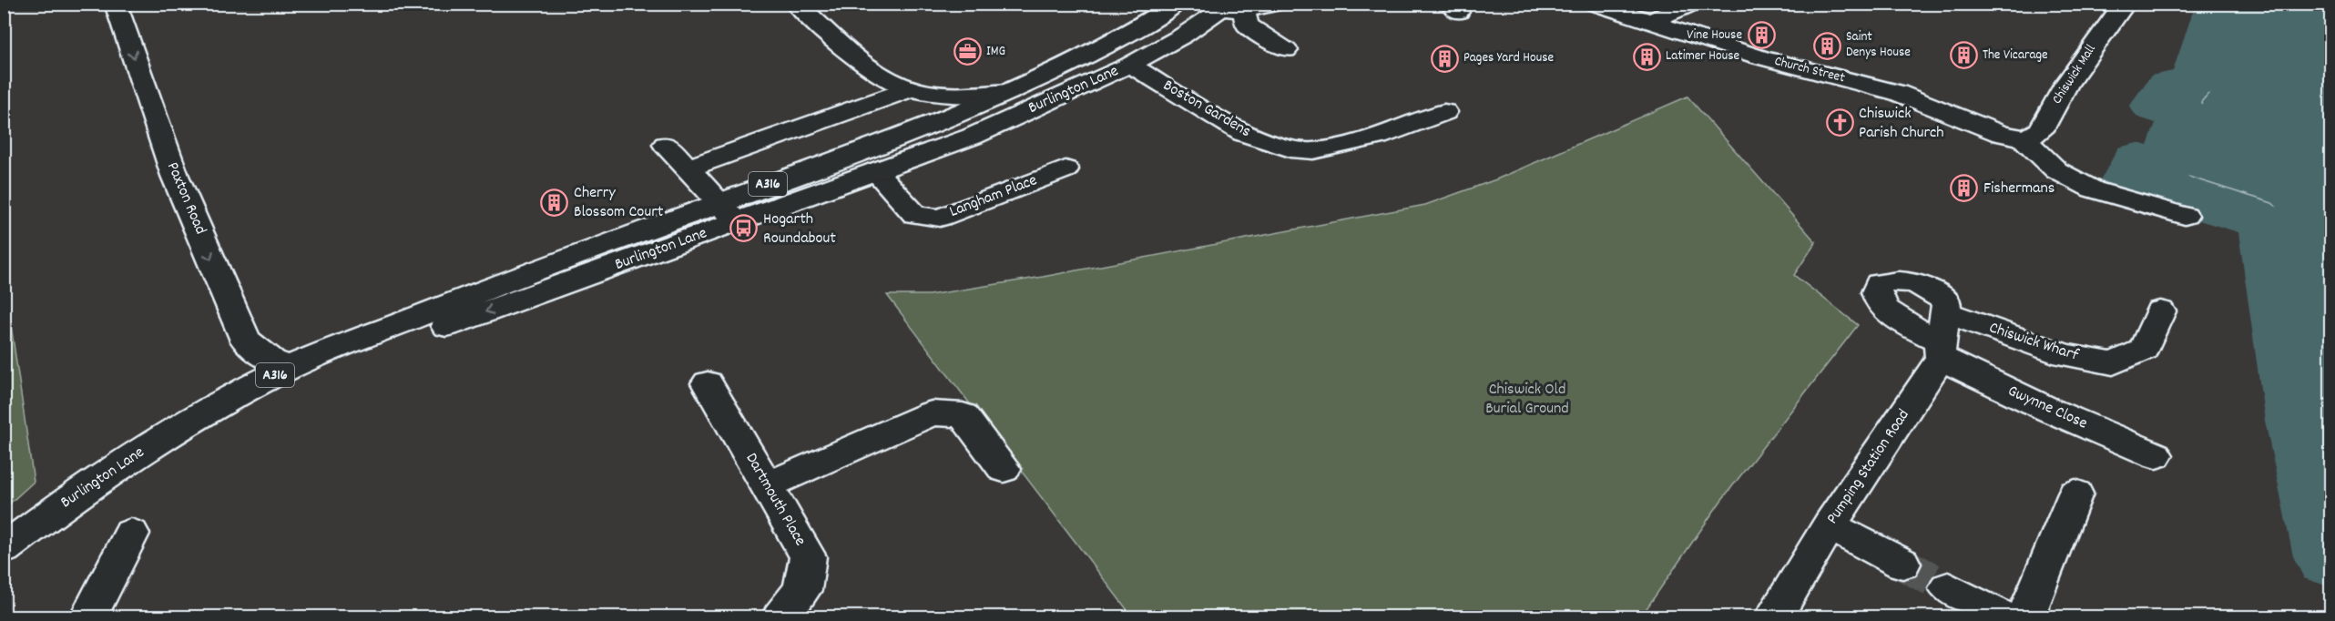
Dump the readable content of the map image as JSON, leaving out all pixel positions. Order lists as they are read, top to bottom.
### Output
{
  "streets": {
    "main road": [
      "Church Street",
      "Chiswick Mall",
      "Burlington Lane",
      "Boston Gardens",
      "A316",
      "Langham Place",
      "Paxton Road",
      "Chiswick Wharf",
      "Gwynne Close",
      "Pumping Station Road",
      "Dartmouth Place"
    ]
  },
  "crossings": [
    ["Church Street", "Chiswick Mall"],
    ["Burlington Lane", "Boston Gardens"],
    ["Burlington Lane", "A316"],
    ["Burlington Lane", "Langham Place"],
    ["Burlington Lane", "Paxton Road"],
    ["Chiswick Wharf", "Gwynne Close"],
    ["Chiswick Wharf", "Pumping Station Road"],
    ["Gwynne Close", "Pumping Station Road"]
  ],
  "one_way": ["Paxton Road"],
  "parks": ["Chiswick Old Burial Ground"],
  "places": {
    "building": [
      "Vine House",
      "Saint Denys House",
      "The Vicarage",
      "Latimer House",
      "Pages Yard House",
      "Fishermans",
      "Cherry Blossom Court"
    ],
    "office": ["IMG"],
    "church": ["Chiswick Parish Church"],
    "bus stop": ["Hogarth Roundabout"]
  }
}
